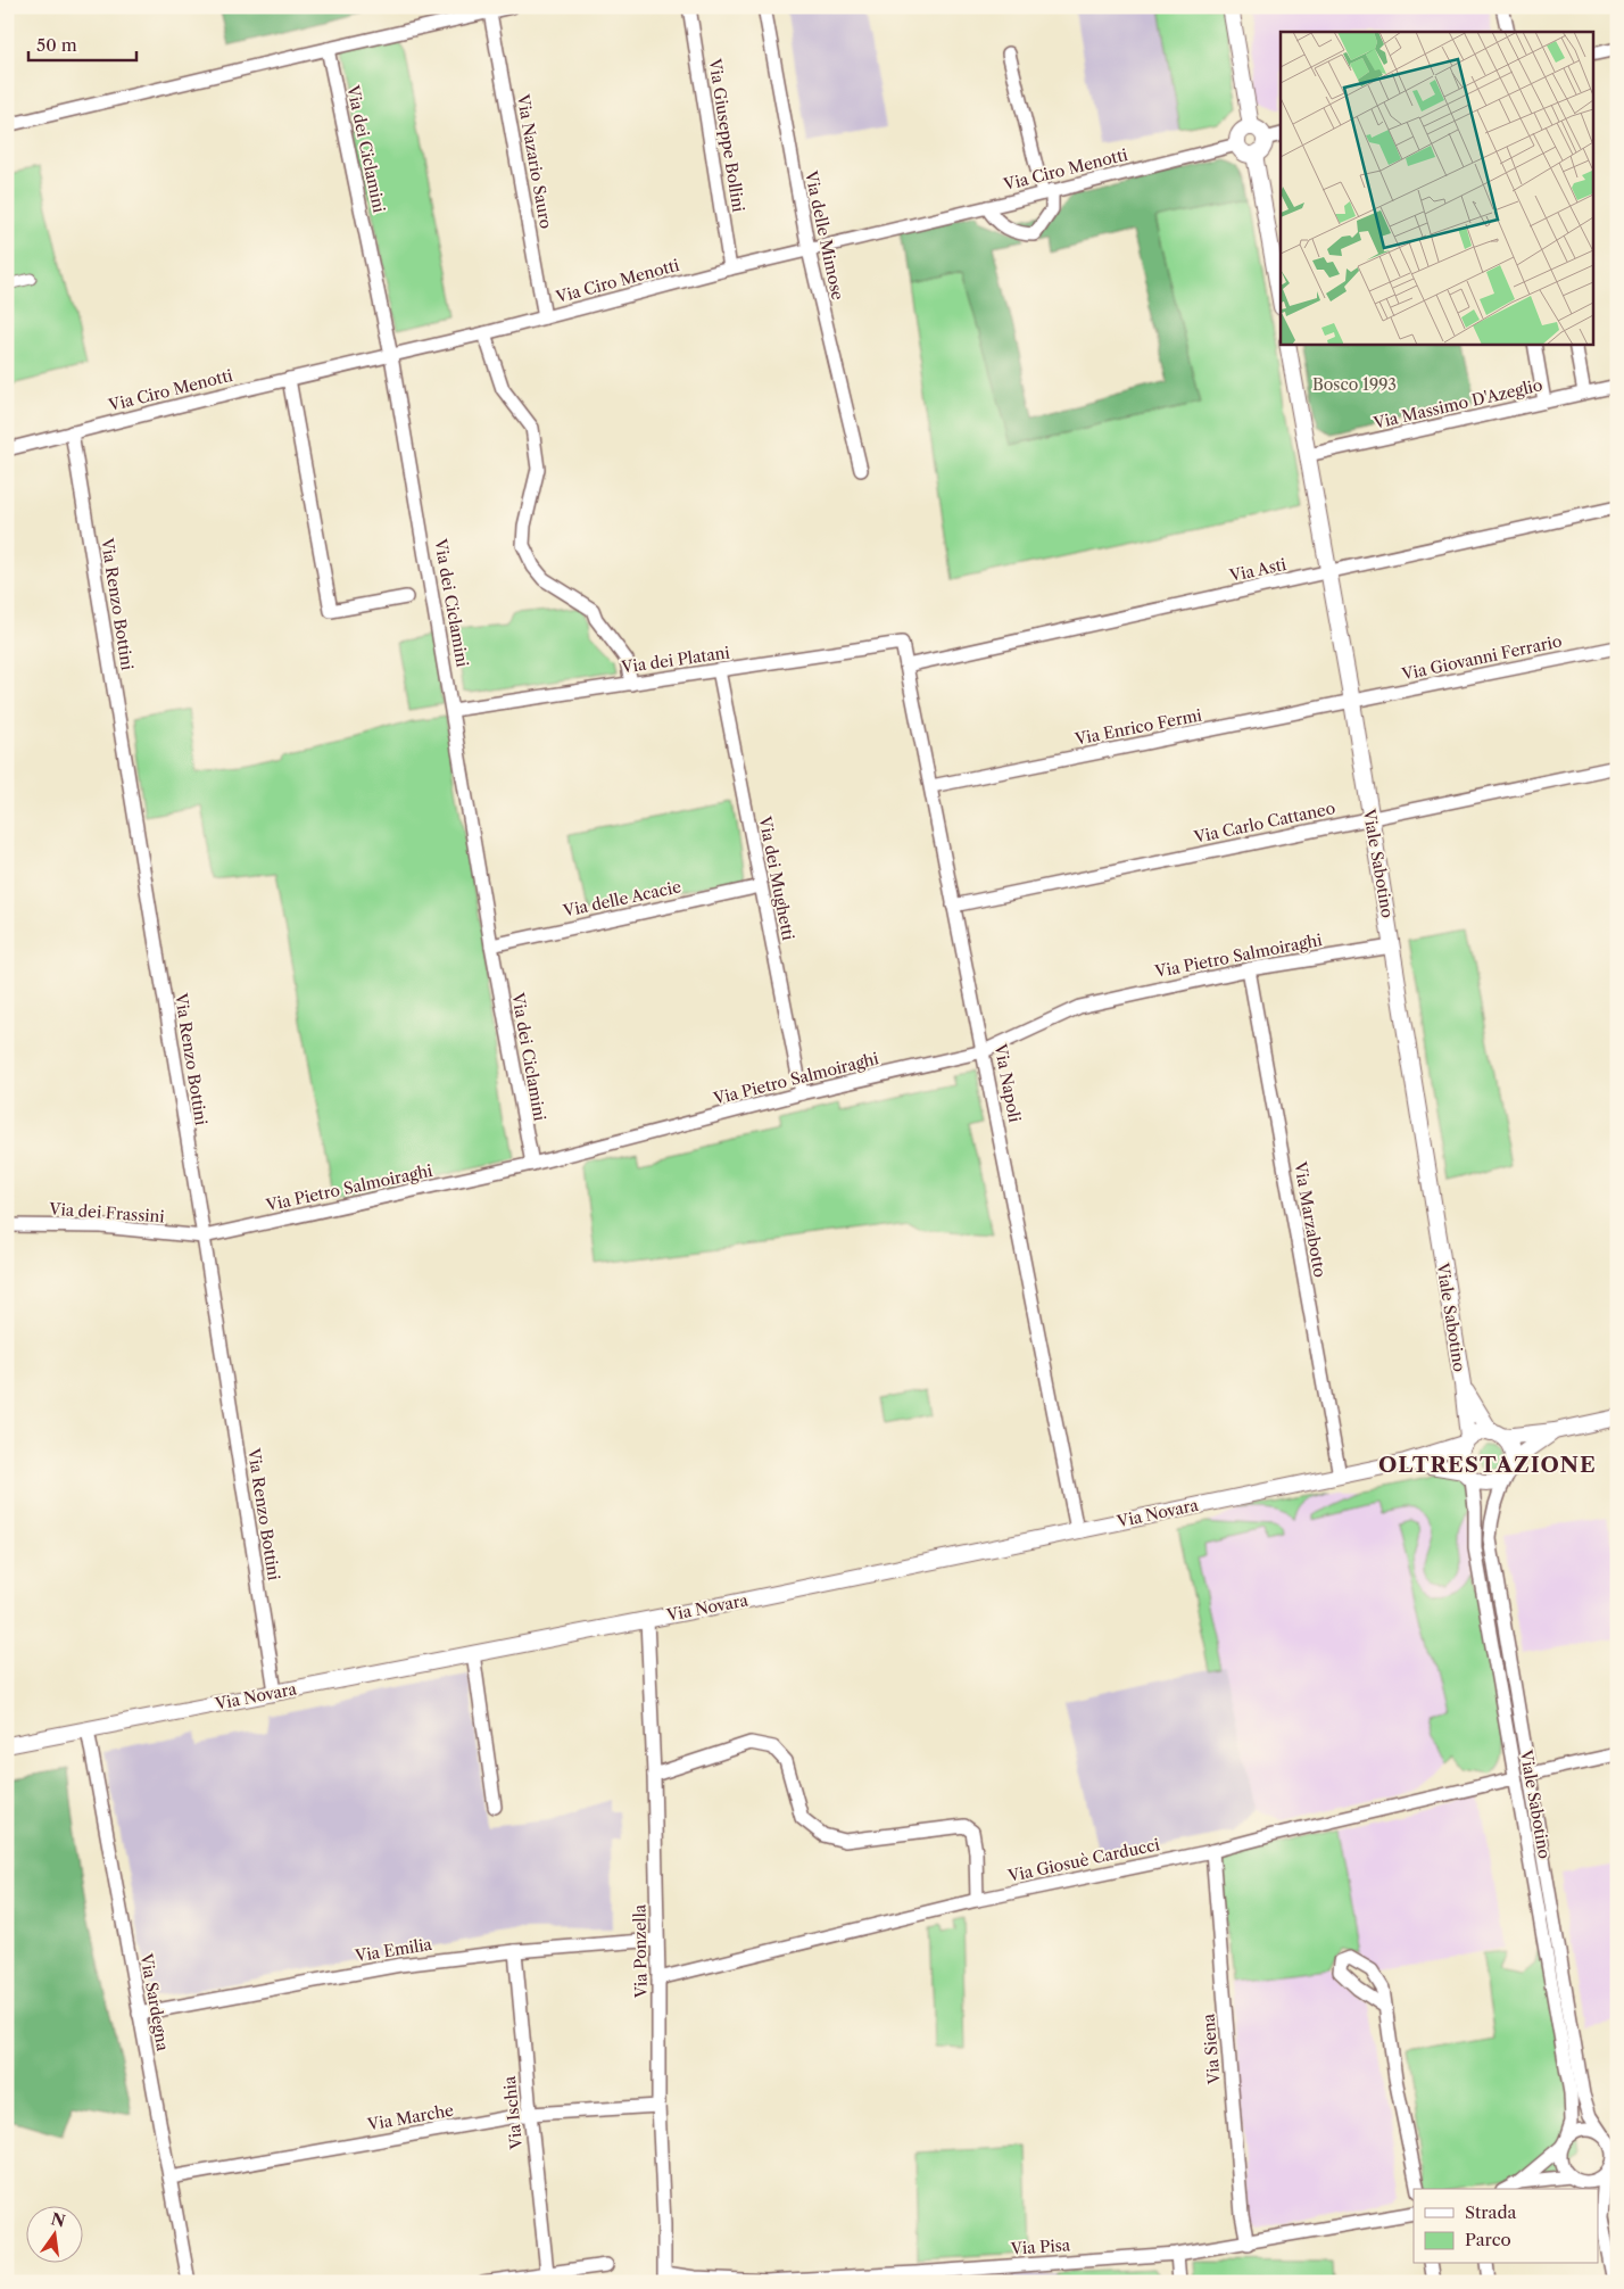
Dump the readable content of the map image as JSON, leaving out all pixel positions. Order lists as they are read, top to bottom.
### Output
{
  "streets": {
    "street": [
      "Via Giuseppe Bollini",
      "Via dei Ciclamini",
      "Via Nazario Sauro",
      "Via Ciro Menotti",
      "Via delle Mimose",
      "Via Massimo D'Azeglio",
      "Via Asti",
      "Via Renzo Bottini",
      "Via Giovanni Ferrario",
      "Via dei Platani",
      "Via Enrico Fermi",
      "Via Carlo Cattaneo",
      "Viale Sabotino",
      "Via dei Mughetti",
      "Via delle Acacie",
      "Via Pietro Salmoiraghi",
      "Via Napoli",
      "Via dei Frassini",
      "Via Marzabotto",
      "Via Novara",
      "Via Giosuè Carducci",
      "Via Emilia",
      "Via Ponzella",
      "Via Sardegna",
      "Via Siena",
      "Via Ischia",
      "Via Marche",
      "Via Pisa"
    ]
  },
  "crossings": [
    ["Via Giuseppe Bollini", "Via Ciro Menotti"],
    ["Via dei Ciclamini", "Via Ciro Menotti"],
    ["Via dei Ciclamini", "Via dei Platani"],
    ["Via dei Ciclamini", "Via delle Acacie"],
    ["Via dei Ciclamini", "Via Pietro Salmoiraghi"],
    ["Via Nazario Sauro", "Via Ciro Menotti"],
    ["Via Ciro Menotti", "Via delle Mimose"],
    ["Via Ciro Menotti", "Via Renzo Bottini"],
    ["Via Massimo D'Azeglio", "Viale Sabotino"],
    ["Via Asti", "Viale Sabotino"],
    ["Via Asti", "Via Napoli"],
    ["Via Renzo Bottini", "Via Pietro Salmoiraghi"],
    ["Via Renzo Bottini", "Via dei Frassini"],
    ["Via Renzo Bottini", "Via Novara"],
    ["Via Giovanni Ferrario", "Via Enrico Fermi"],
    ["Via Giovanni Ferrario", "Viale Sabotino"],
    ["Via dei Platani", "Via dei Mughetti"],
    ["Via dei Platani", "Via Napoli"],
    ["Via Enrico Fermi", "Viale Sabotino"],
    ["Via Enrico Fermi", "Via Napoli"],
    ["Via Carlo Cattaneo", "Viale Sabotino"],
    ["Via Carlo Cattaneo", "Via Napoli"],
    ["Viale Sabotino", "Via Pietro Salmoiraghi"],
    ["Viale Sabotino", "Via Novara"],
    ["Viale Sabotino", "Via Giosuè Carducci"],
    ["Via dei Mughetti", "Via delle Acacie"],
    ["Via dei Mughetti", "Via Pietro Salmoiraghi"],
    ["Via Pietro Salmoiraghi", "Via Napoli"],
    ["Via Pietro Salmoiraghi", "Via dei Frassini"],
    ["Via Pietro Salmoiraghi", "Via Marzabotto"],
    ["Via Napoli", "Via Novara"],
    ["Via Marzabotto", "Via Novara"],
    ["Via Novara", "Via Ponzella"],
    ["Via Novara", "Via Sardegna"],
    ["Via Giosuè Carducci", "Via Ponzella"],
    ["Via Giosuè Carducci", "Via Siena"],
    ["Via Emilia", "Via Ponzella"],
    ["Via Emilia", "Via Sardegna"],
    ["Via Emilia", "Via Ischia"],
    ["Via Ponzella", "Via Marche"],
    ["Via Ponzella", "Via Pisa"],
    ["Via Sardegna", "Via Marche"],
    ["Via Siena", "Via Pisa"],
    ["Via Ischia", "Via Marche"]
  ],
  "districts": ["OLTRESTAZIONE"],
  "parks": ["Bosco 1993"],
  "legend": ["Strada", "Parco"],
  "scale_bar": "50 m",
  "north": "top"
}
